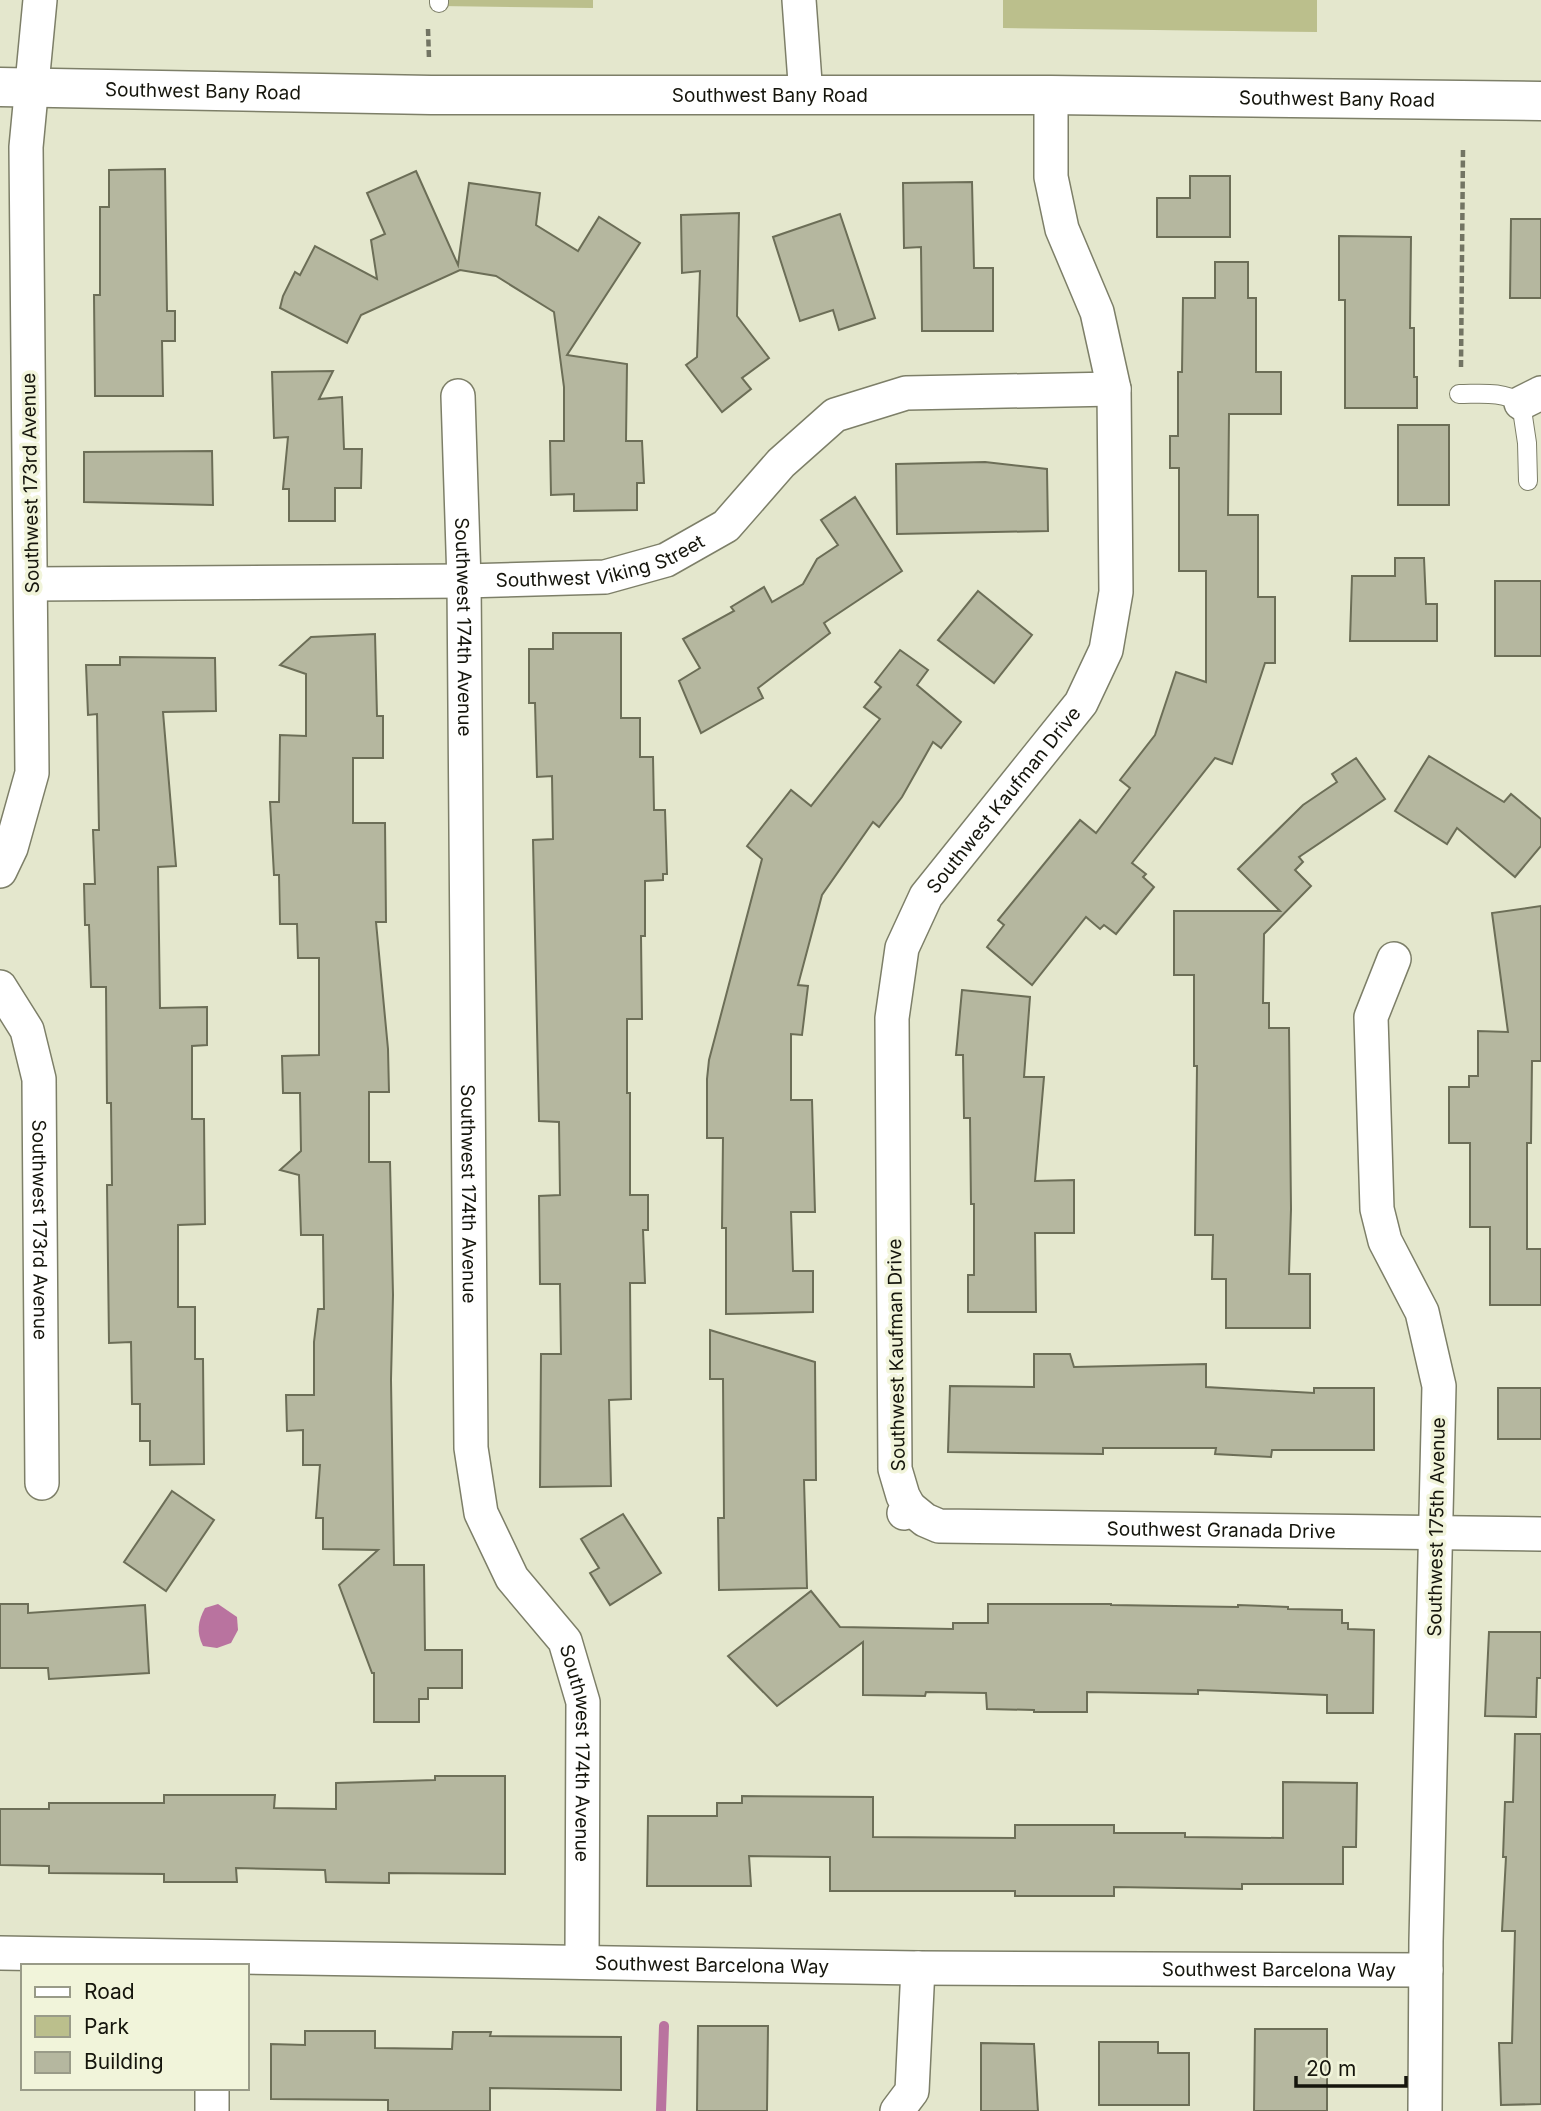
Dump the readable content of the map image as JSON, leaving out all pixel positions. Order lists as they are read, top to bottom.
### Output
{
  "streets": {
    "street": [
      "Southwest Bany Road",
      "Southwest 173rd Avenue",
      "Southwest Viking Street",
      "Southwest 174th Avenue",
      "Southwest Kaufman Drive",
      "Southwest 175th Avenue",
      "Southwest Granada Drive",
      "Southwest Barcelona Way"
    ]
  },
  "crossings": [
    ["Southwest Bany Road", "Southwest 173rd Avenue"],
    ["Southwest Bany Road", "Southwest Kaufman Drive"],
    ["Southwest 173rd Avenue", "Southwest Viking Street"],
    ["Southwest Viking Street", "Southwest 174th Avenue"],
    ["Southwest Viking Street", "Southwest Kaufman Drive"],
    ["Southwest 174th Avenue", "Southwest Barcelona Way"],
    ["Southwest Kaufman Drive", "Southwest Granada Drive"],
    ["Southwest 175th Avenue", "Southwest Granada Drive"],
    ["Southwest 175th Avenue", "Southwest Barcelona Way"]
  ],
  "legend": ["Road", "Park", "Building"],
  "scale_bar": "20 m"
}
